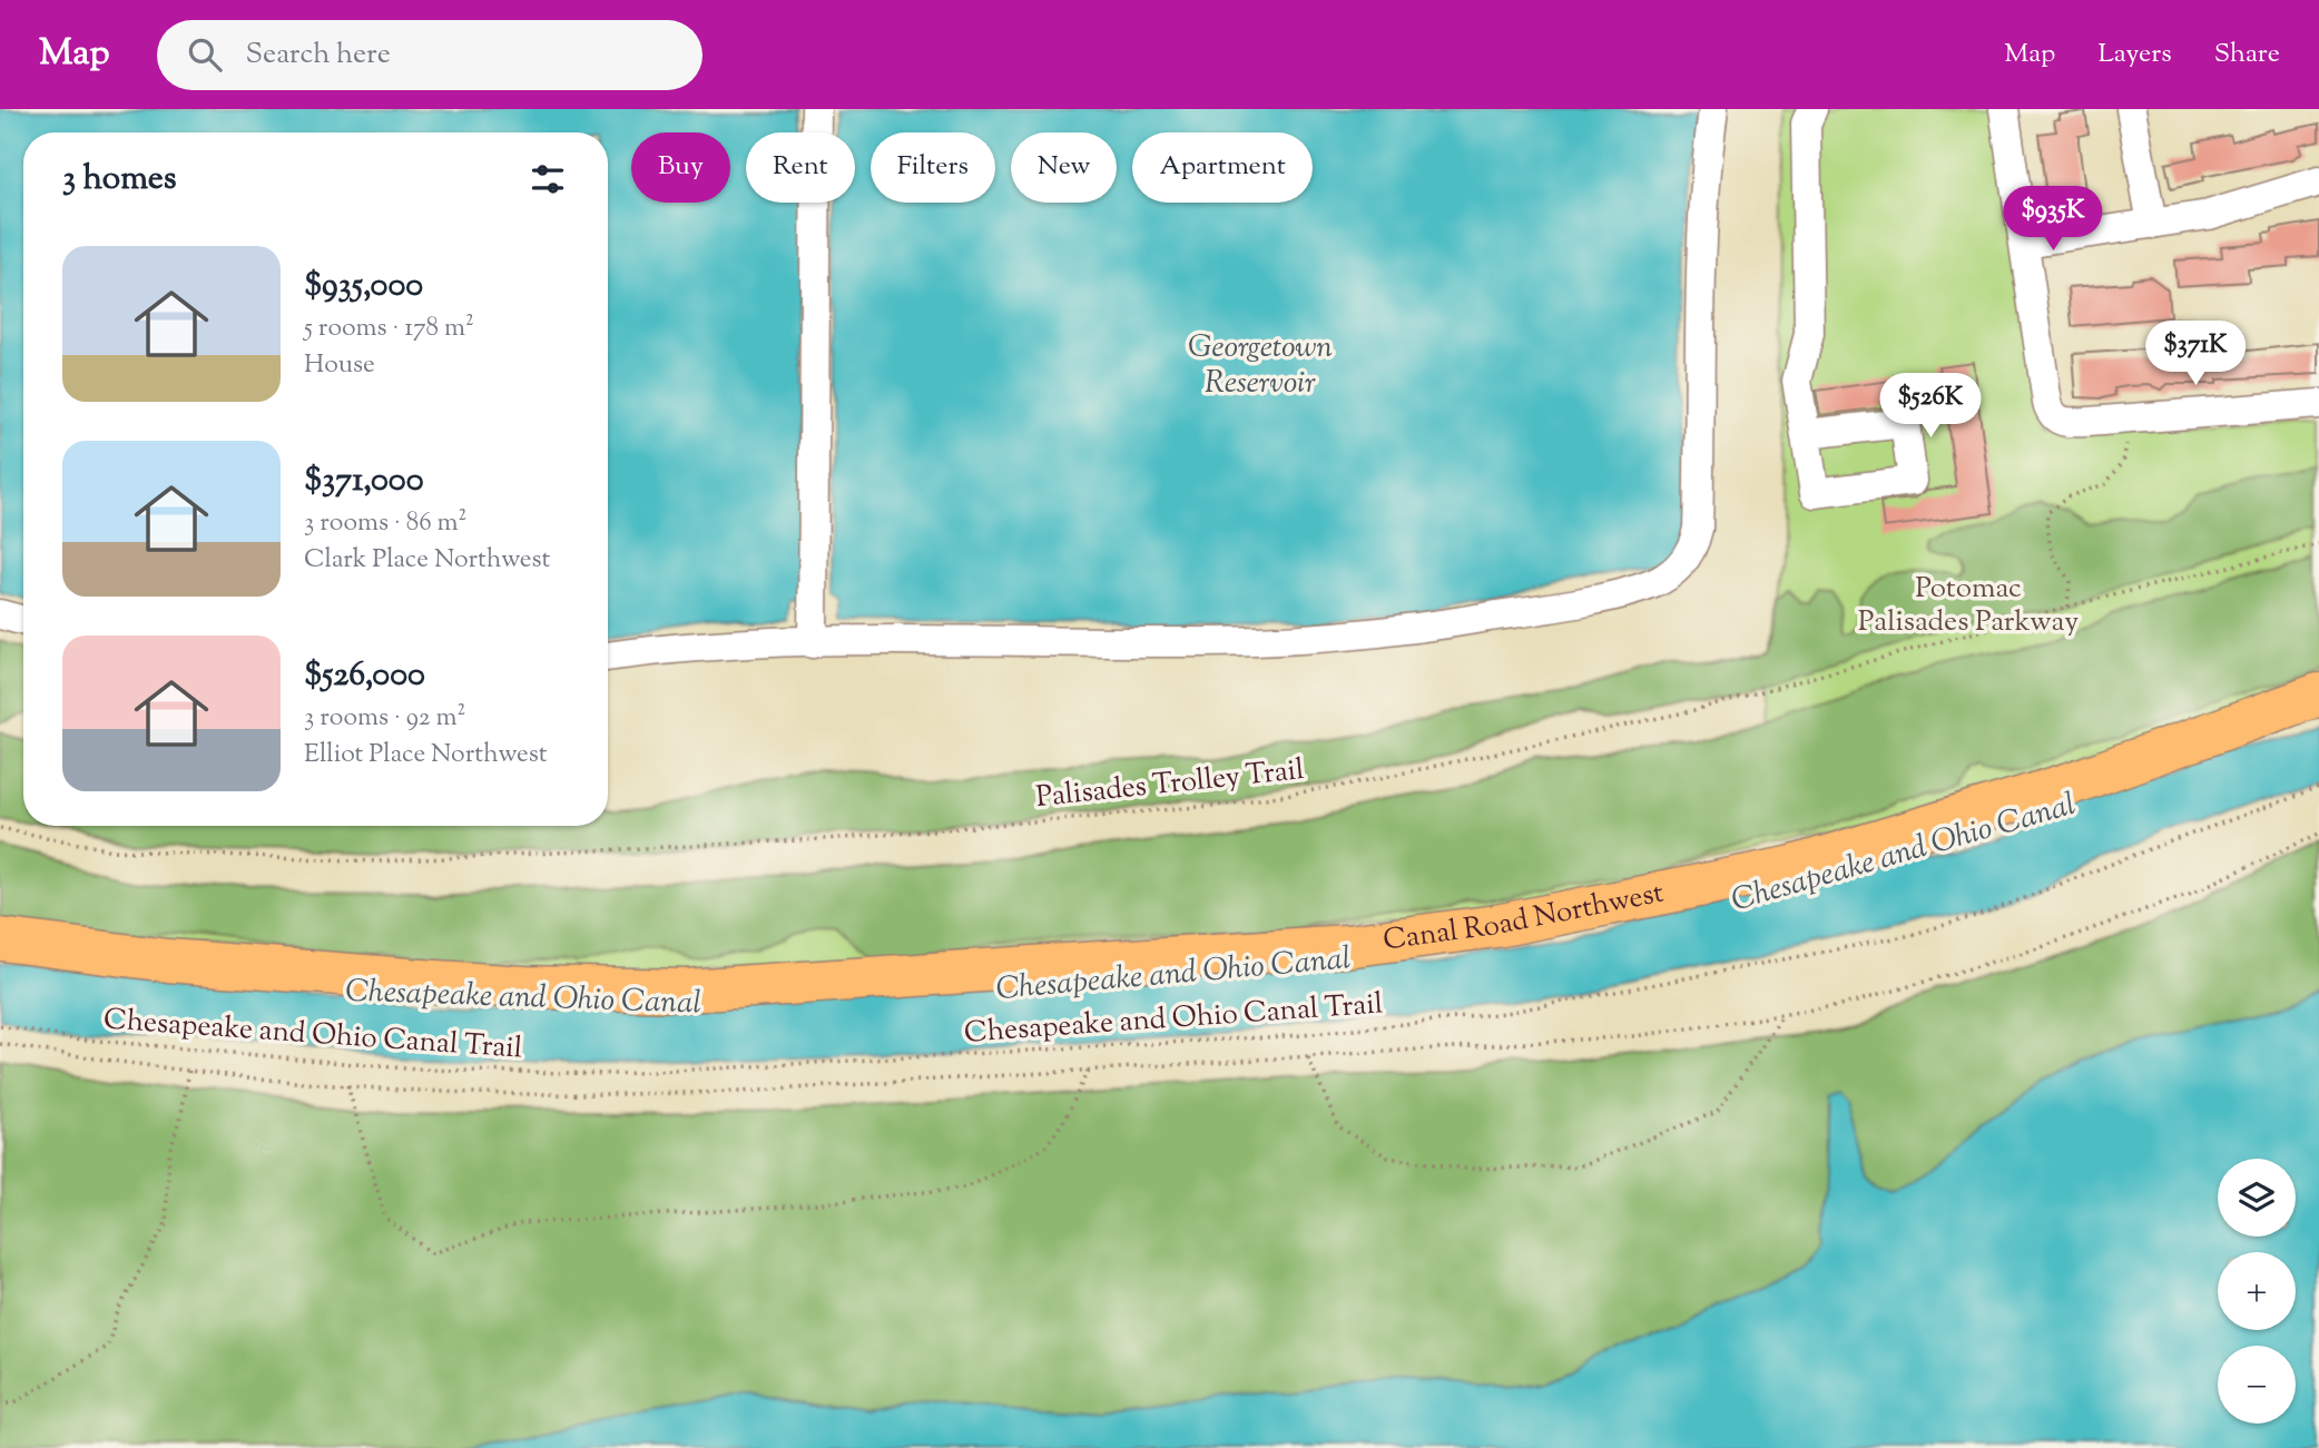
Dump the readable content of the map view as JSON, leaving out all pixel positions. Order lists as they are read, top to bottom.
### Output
{
  "streets": {
    "highway": ["Canal Road Northwest"],
    "path": ["Palisades Trolley Trail", "Chesapeake and Ohio Canal Trail"]
  },
  "water": ["Georgetown Reservoir", "Chesapeake and Ohio Canal"],
  "parks": ["Potomac Palisades Parkway"],
  "page": {
    "header": "Map",
    "search": "Search here",
    "nav": ["Map", "Layers", "Share"],
    "chip": [
      "Buy",
      "Rent",
      "Filters",
      "New",
      "Apartment"
    ],
    "heading": "3 homes",
    "price": ["$935K", "$371K", "$526K"],
    "list": [
      {
        "name": "$935,000",
        "note": "5 rooms · 178 m² · House"
      },
      {
        "name": "$371,000",
        "note": "3 rooms · 86 m² · Clark Place Northwest"
      },
      {
        "name": "$526,000",
        "note": "3 rooms · 92 m² · Elliot Place Northwest"
      }
    ],
    "map_buttons": ["+", "−"]
  }
}
